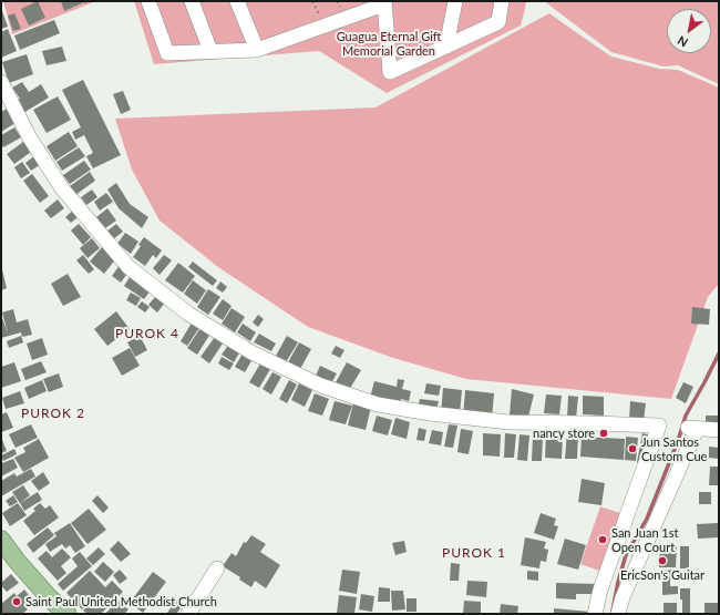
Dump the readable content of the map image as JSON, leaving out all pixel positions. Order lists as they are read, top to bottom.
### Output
{
  "districts": ["PUROK 4", "PUROK 2", "PUROK 1"],
  "parks": ["Guagua Eternal Gift Memorial Garden"],
  "places": [
    "nancy store",
    "Jun Santos Custom Cue",
    "San Juan 1st Open Court",
    "EricSon's Guitar",
    "Saint Paul United Methodist Church"
  ],
  "north": "bottom left"
}
